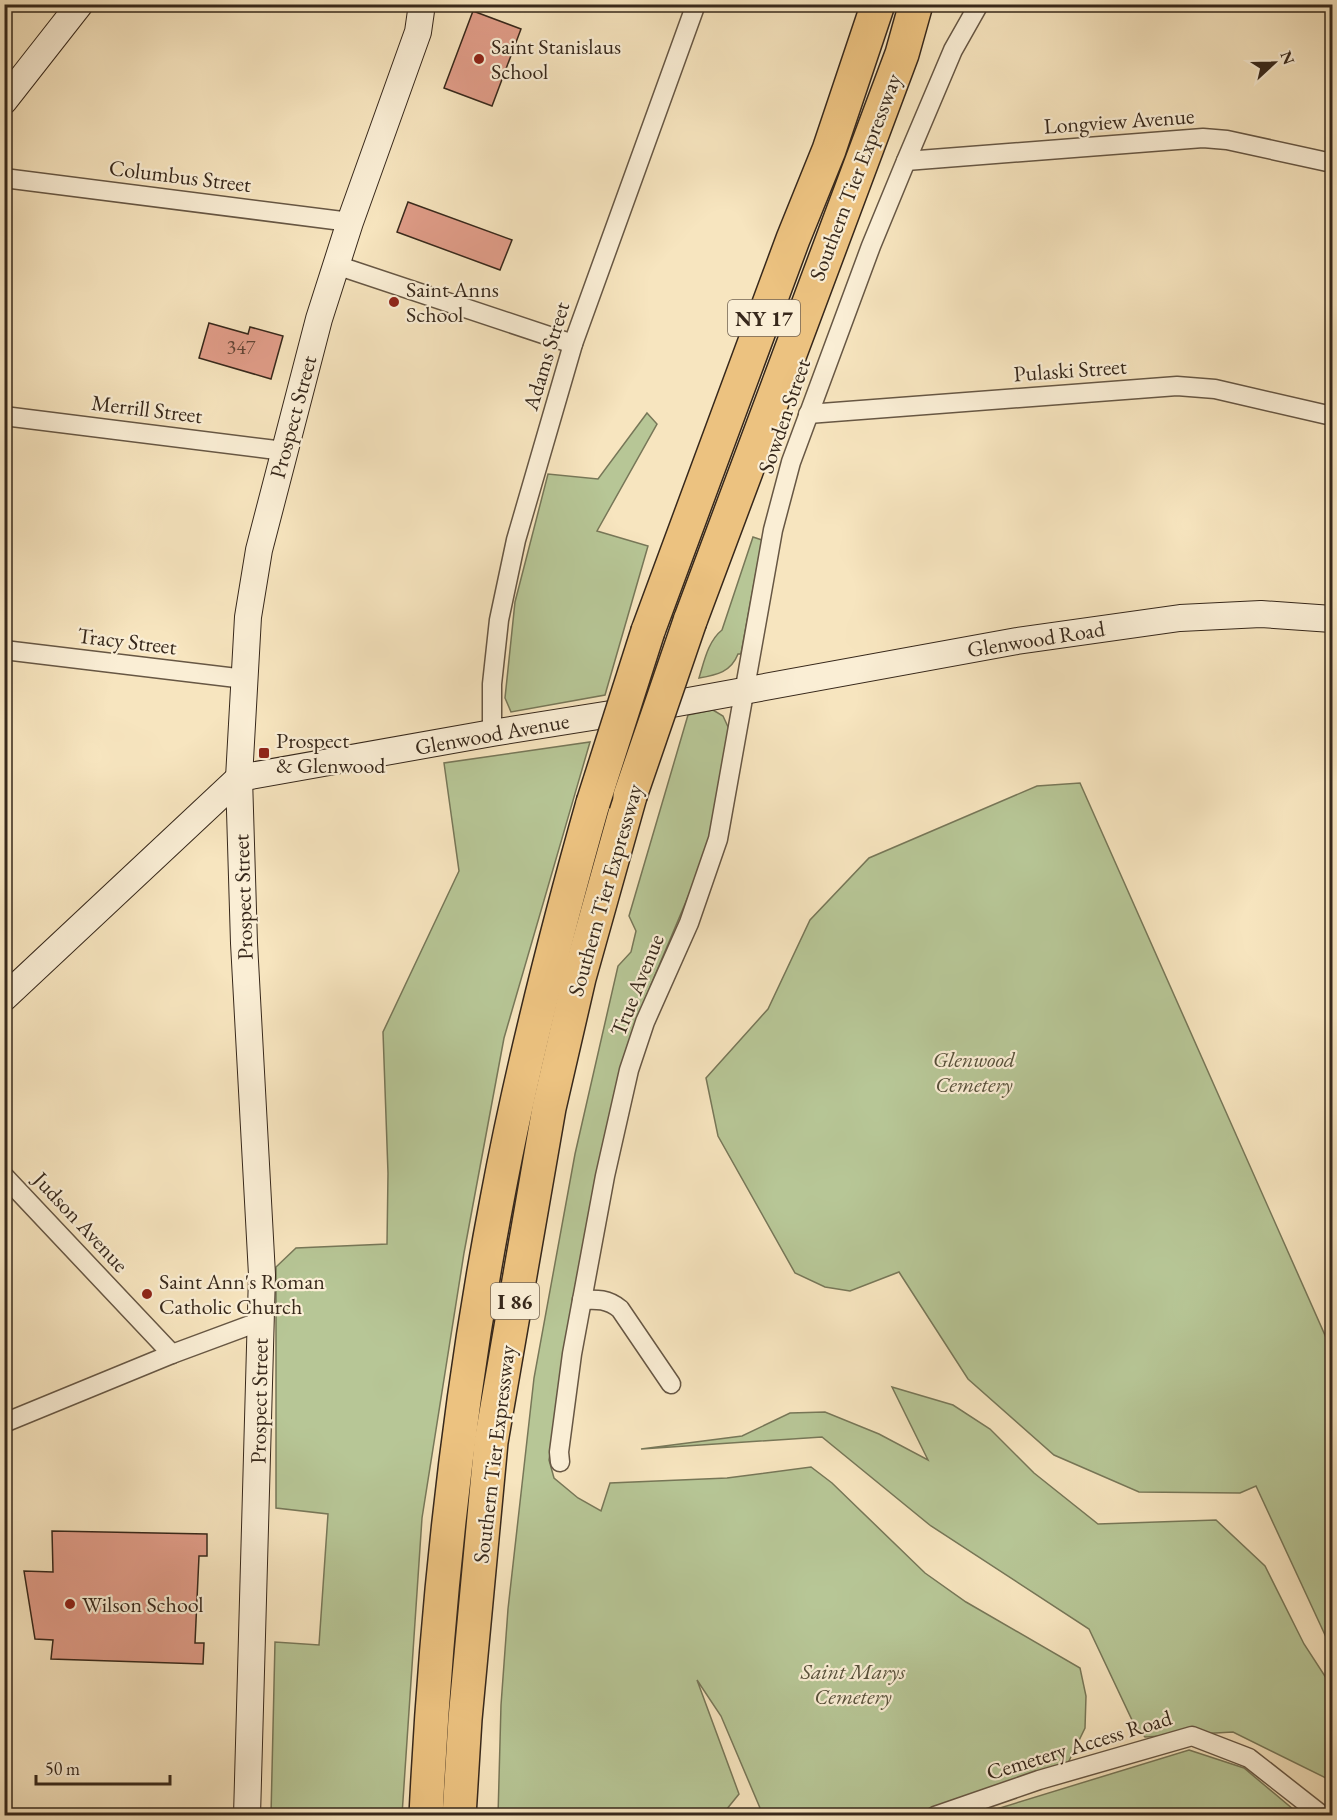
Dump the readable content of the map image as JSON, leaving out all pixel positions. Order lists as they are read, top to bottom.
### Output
{
  "streets": {
    "highway": ["Southern Tier Expressway", "NY 17", "I 86"],
    "street": [
      "Longview Avenue",
      "Columbus Street",
      "Adams Street",
      "Pulaski Street",
      "Merrill Street",
      "Sowden Street",
      "Prospect Street",
      "Glenwood Road",
      "Tracy Street",
      "Glenwood Avenue",
      "True Avenue",
      "Judson Avenue",
      "Cemetery Access Road"
    ]
  },
  "crossings": [
    ["Longview Avenue", "Sowden Street"],
    ["Columbus Street", "Prospect Street"],
    ["Adams Street", "Glenwood Avenue"],
    ["Pulaski Street", "Sowden Street"],
    ["Merrill Street", "Prospect Street"],
    ["Sowden Street", "Glenwood Road"],
    ["Sowden Street", "Glenwood Avenue"],
    ["Sowden Street", "True Avenue"],
    ["Prospect Street", "Tracy Street"],
    ["Prospect Street", "Glenwood Avenue"],
    ["Glenwood Road", "Glenwood Avenue"],
    ["Glenwood Road", "True Avenue"],
    ["Glenwood Avenue", "True Avenue"]
  ],
  "parks": ["Glenwood Cemetery", "Saint Marys Cemetery"],
  "places": {
    "other": [
      "Saint Stanislaus School",
      "Saint Anns School",
      "Saint Ann's Roman Catholic Church",
      "Wilson School"
    ],
    "transit": ["Prospect & Glenwood"]
  },
  "house_numbers": ["347"],
  "scale_bar": "50 m",
  "north": "right"
}
